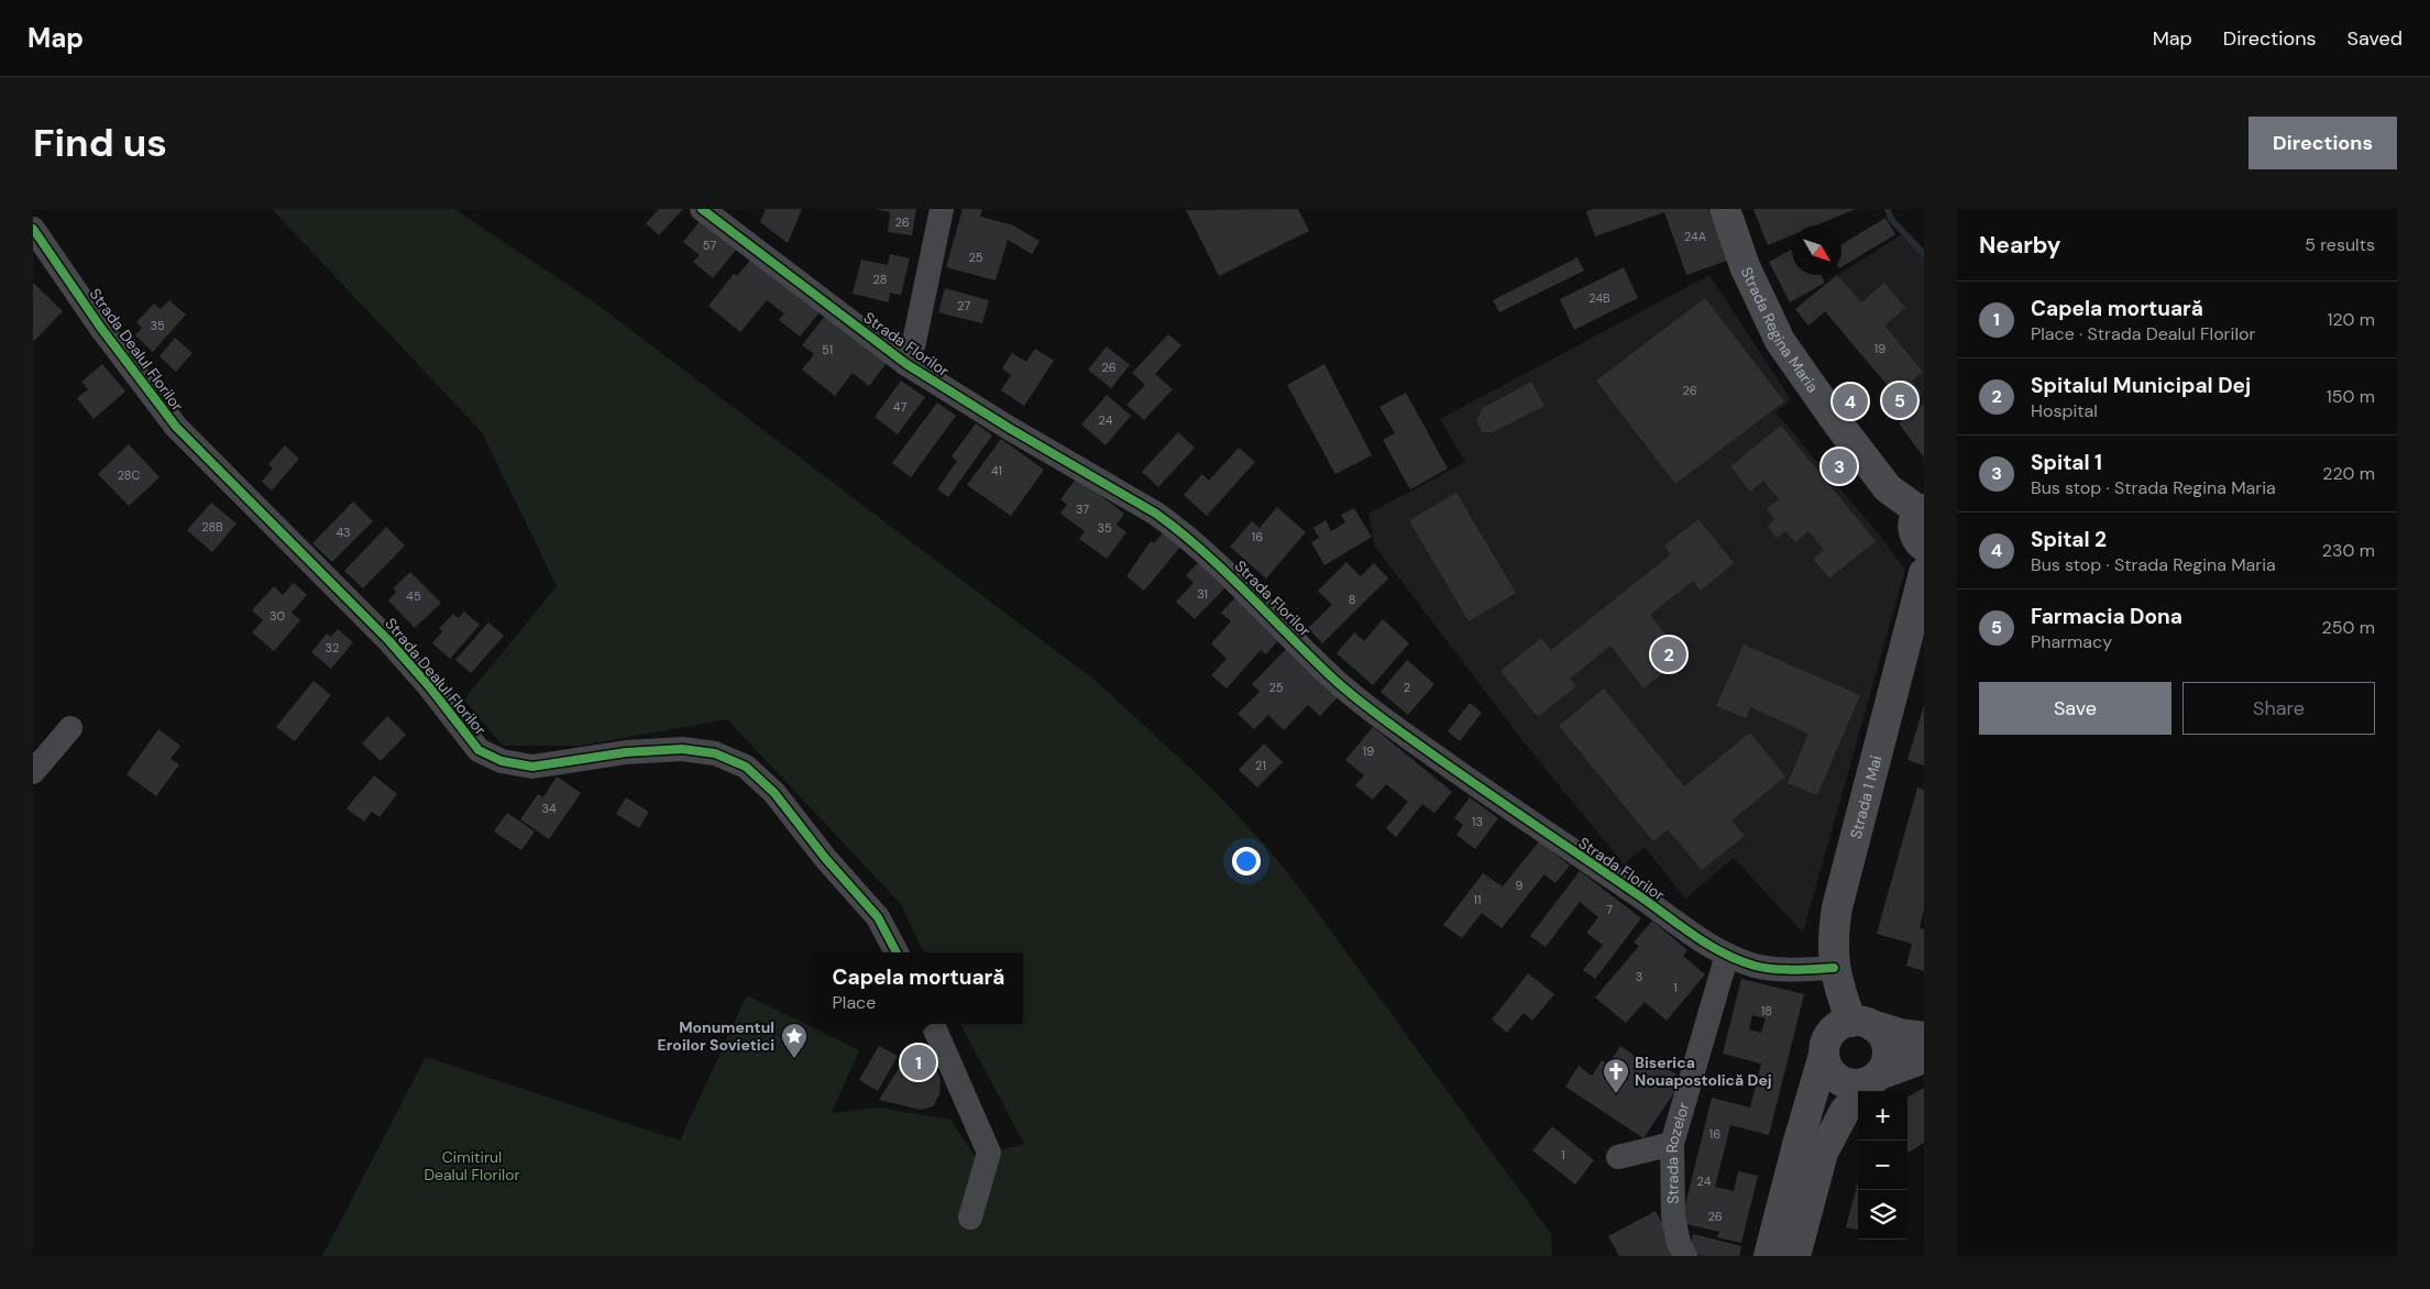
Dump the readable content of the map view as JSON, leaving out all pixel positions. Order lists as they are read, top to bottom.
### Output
{
  "streets": {
    "main road": ["Strada Regina Maria", "Strada 1 Mai"],
    "street": ["Strada Florilor", "Strada Dealul Florilor", "Strada Rozelor"]
  },
  "crossings": [
    ["Strada Florilor", "Strada 1 Mai"],
    ["Strada Florilor", "Strada Rozelor"]
  ],
  "parks": ["Cimitirul Dealul Florilor"],
  "places": {
    "place": ["Monumentul Eroilor Sovietici"],
    "church": ["Biserica Nouapostolică Dej"]
  },
  "house_numbers": [
    "26",
    "24A",
    "57",
    "25",
    "28",
    "24B",
    "27",
    "35",
    "19",
    "51",
    "26",
    "26",
    "47",
    "24",
    "41",
    "28C",
    "37",
    "28B",
    "35",
    "43",
    "16",
    "31",
    "45",
    "8",
    "30",
    "32",
    "25",
    "2",
    "19",
    "21",
    "34",
    "13",
    "9",
    "11",
    "7",
    "3",
    "1",
    "18",
    "16",
    "1",
    "24",
    "26"
  ],
  "north": "bottom right",
  "page": {
    "header": "Map",
    "nav": ["Map", "Directions", "Saved"],
    "buttons": [
      "Directions",
      ["Save", "Share"]
    ],
    "title": "Find us",
    "heading": ["Nearby", "5 results"],
    "list": [
      {
        "mark": "1",
        "name": "Capela mortuară",
        "note": "Place · Strada Dealul Florilor",
        "value": "120 m"
      },
      {
        "mark": "2",
        "name": "Spitalul Municipal Dej",
        "note": "Hospital",
        "value": "150 m"
      },
      {
        "mark": "3",
        "name": "Spital 1",
        "note": "Bus stop · Strada Regina Maria",
        "value": "220 m"
      },
      {
        "mark": "4",
        "name": "Spital 2",
        "note": "Bus stop · Strada Regina Maria",
        "value": "230 m"
      },
      {
        "mark": "5",
        "name": "Farmacia Dona",
        "note": "Pharmacy",
        "value": "250 m"
      }
    ],
    "pins": [
      "5",
      "4",
      "3",
      "2",
      "1"
    ],
    "popup": ["Capela mortuară", "Place"],
    "map_buttons": ["+", "−"]
  }
}
